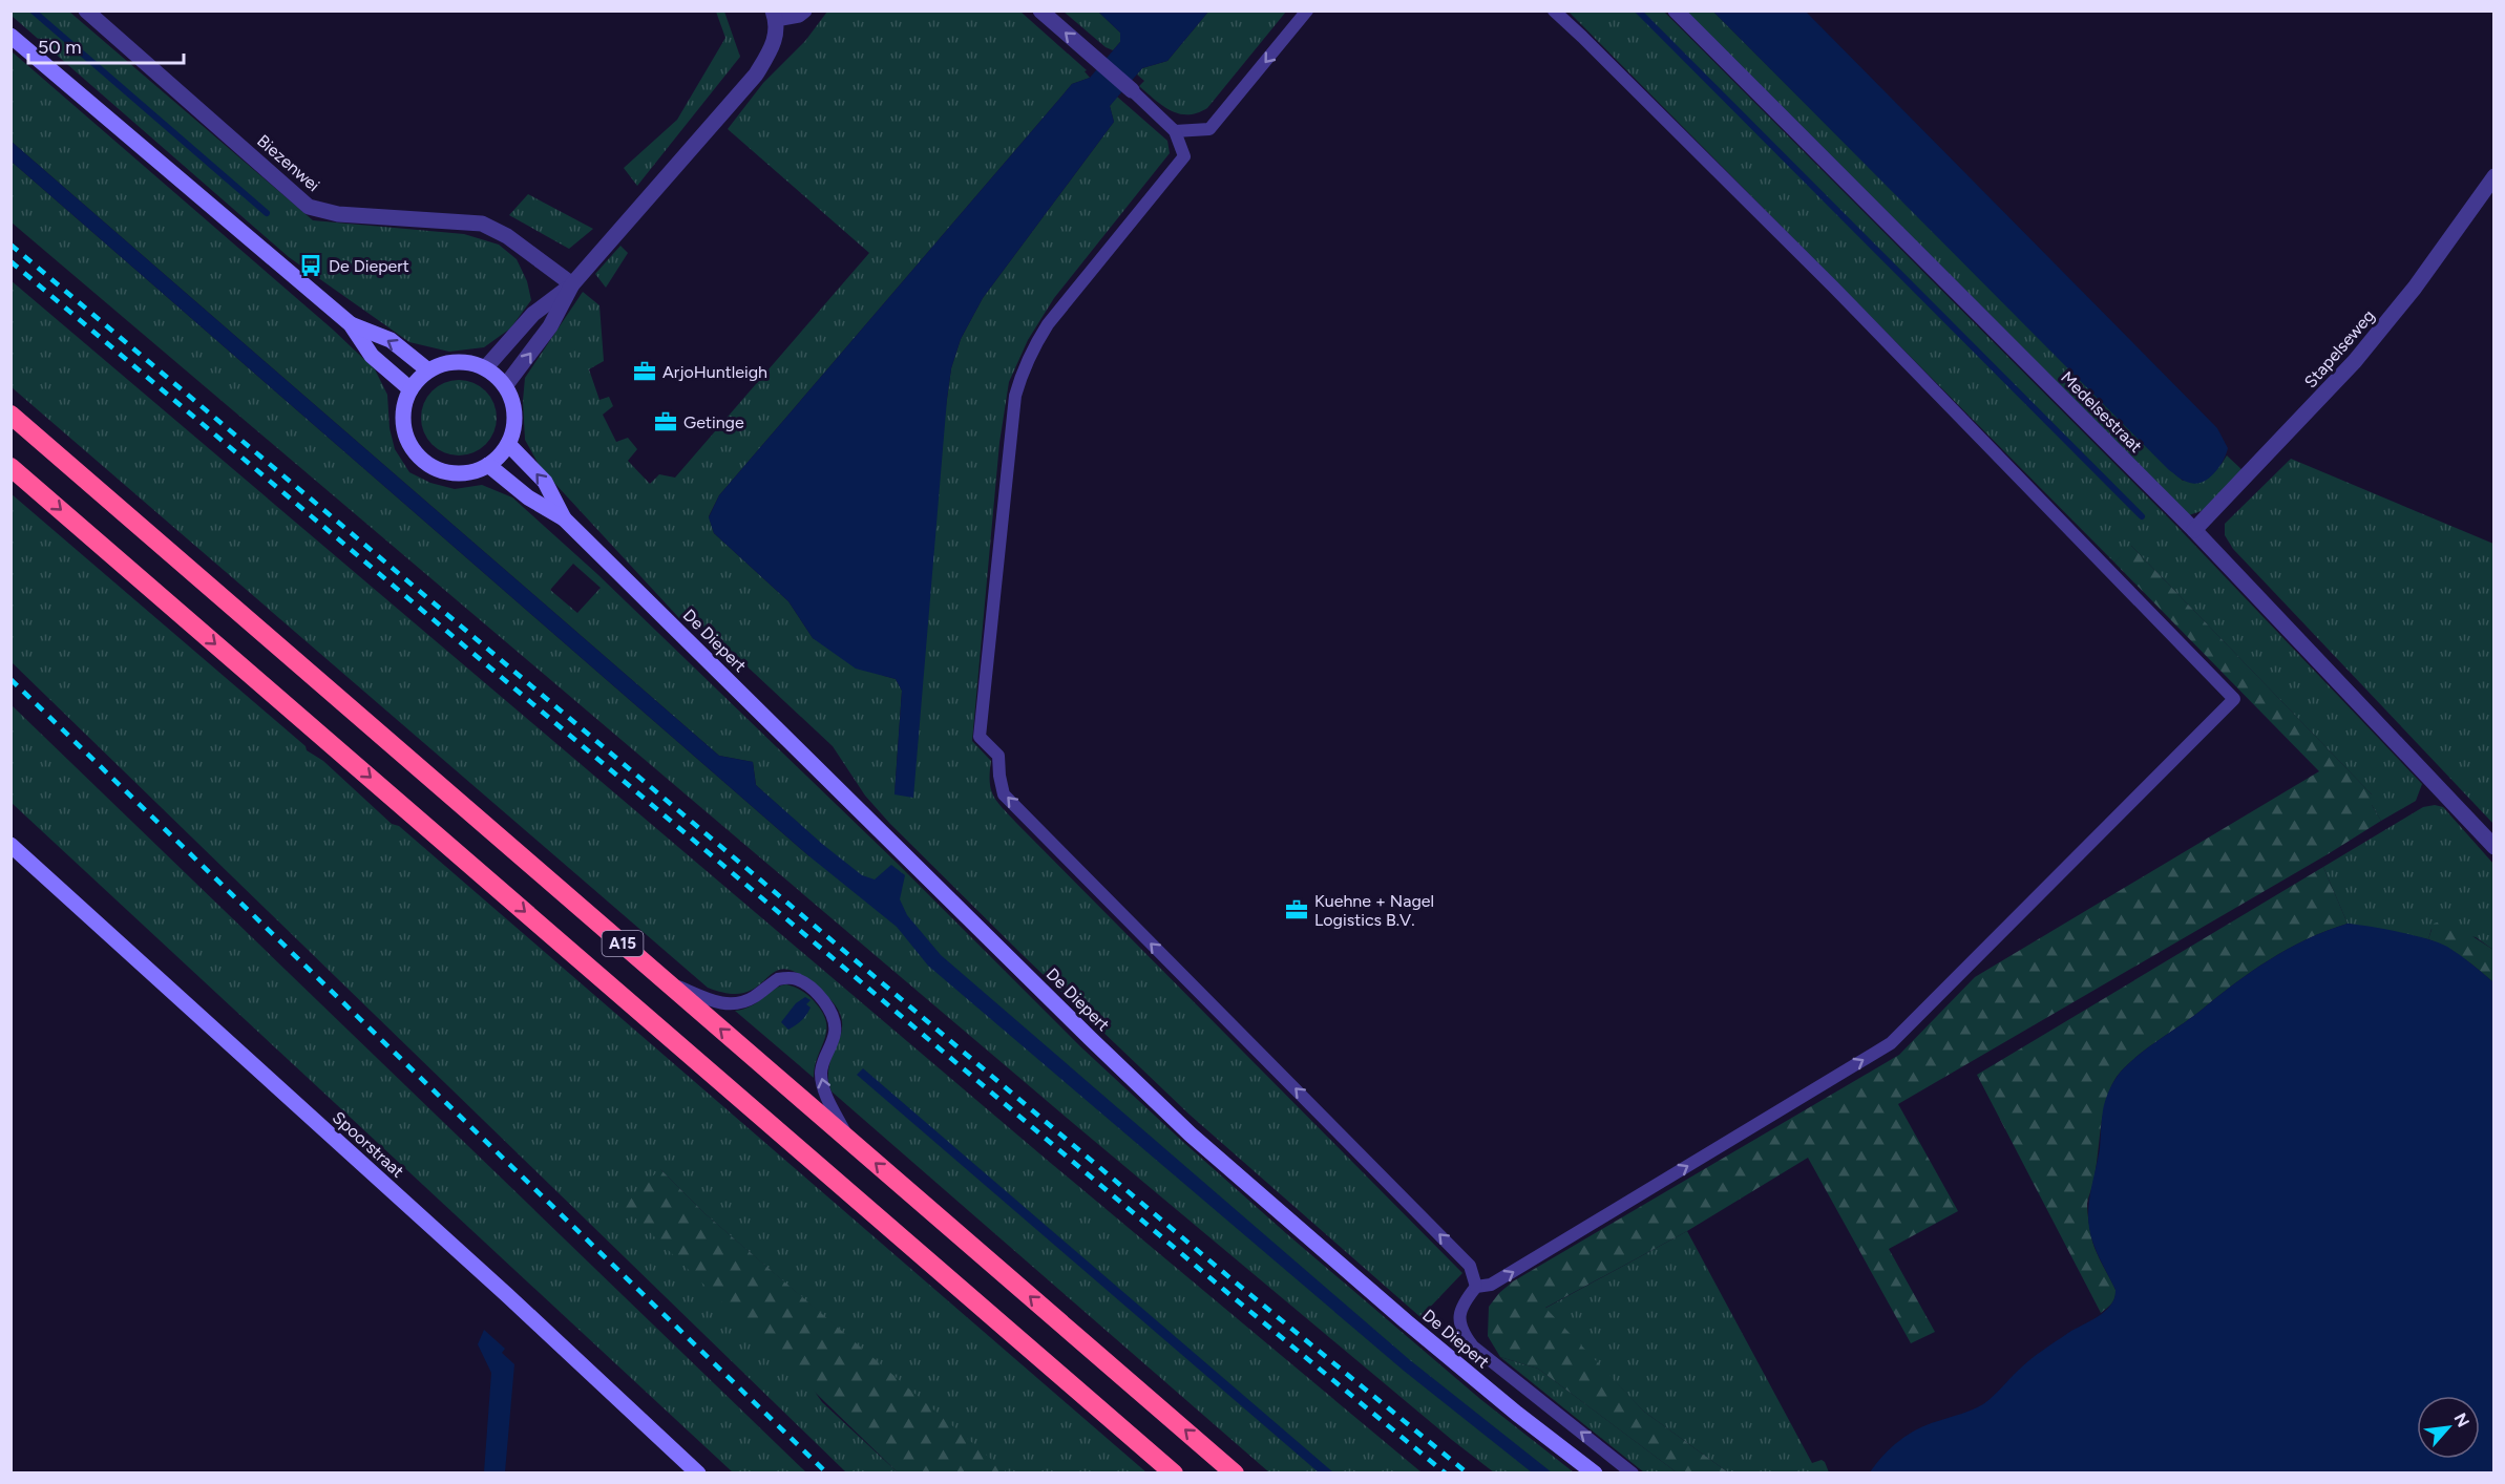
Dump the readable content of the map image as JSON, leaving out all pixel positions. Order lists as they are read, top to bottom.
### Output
{
  "streets": {
    "highway": ["A15"],
    "main road": ["De Diepert", "Spoorstraat"],
    "street": ["Biezenwei", "Stapelseweg", "Medelsestraat"]
  },
  "crossings": [
    ["Stapelseweg", "Medelsestraat"]
  ],
  "places": {
    "bus stop": ["De Diepert"],
    "office": ["ArjoHuntleigh", "Getinge", "Kuehne + Nagel Logistics B.V."]
  },
  "scale_bar": "50 m",
  "north": "top right"
}
